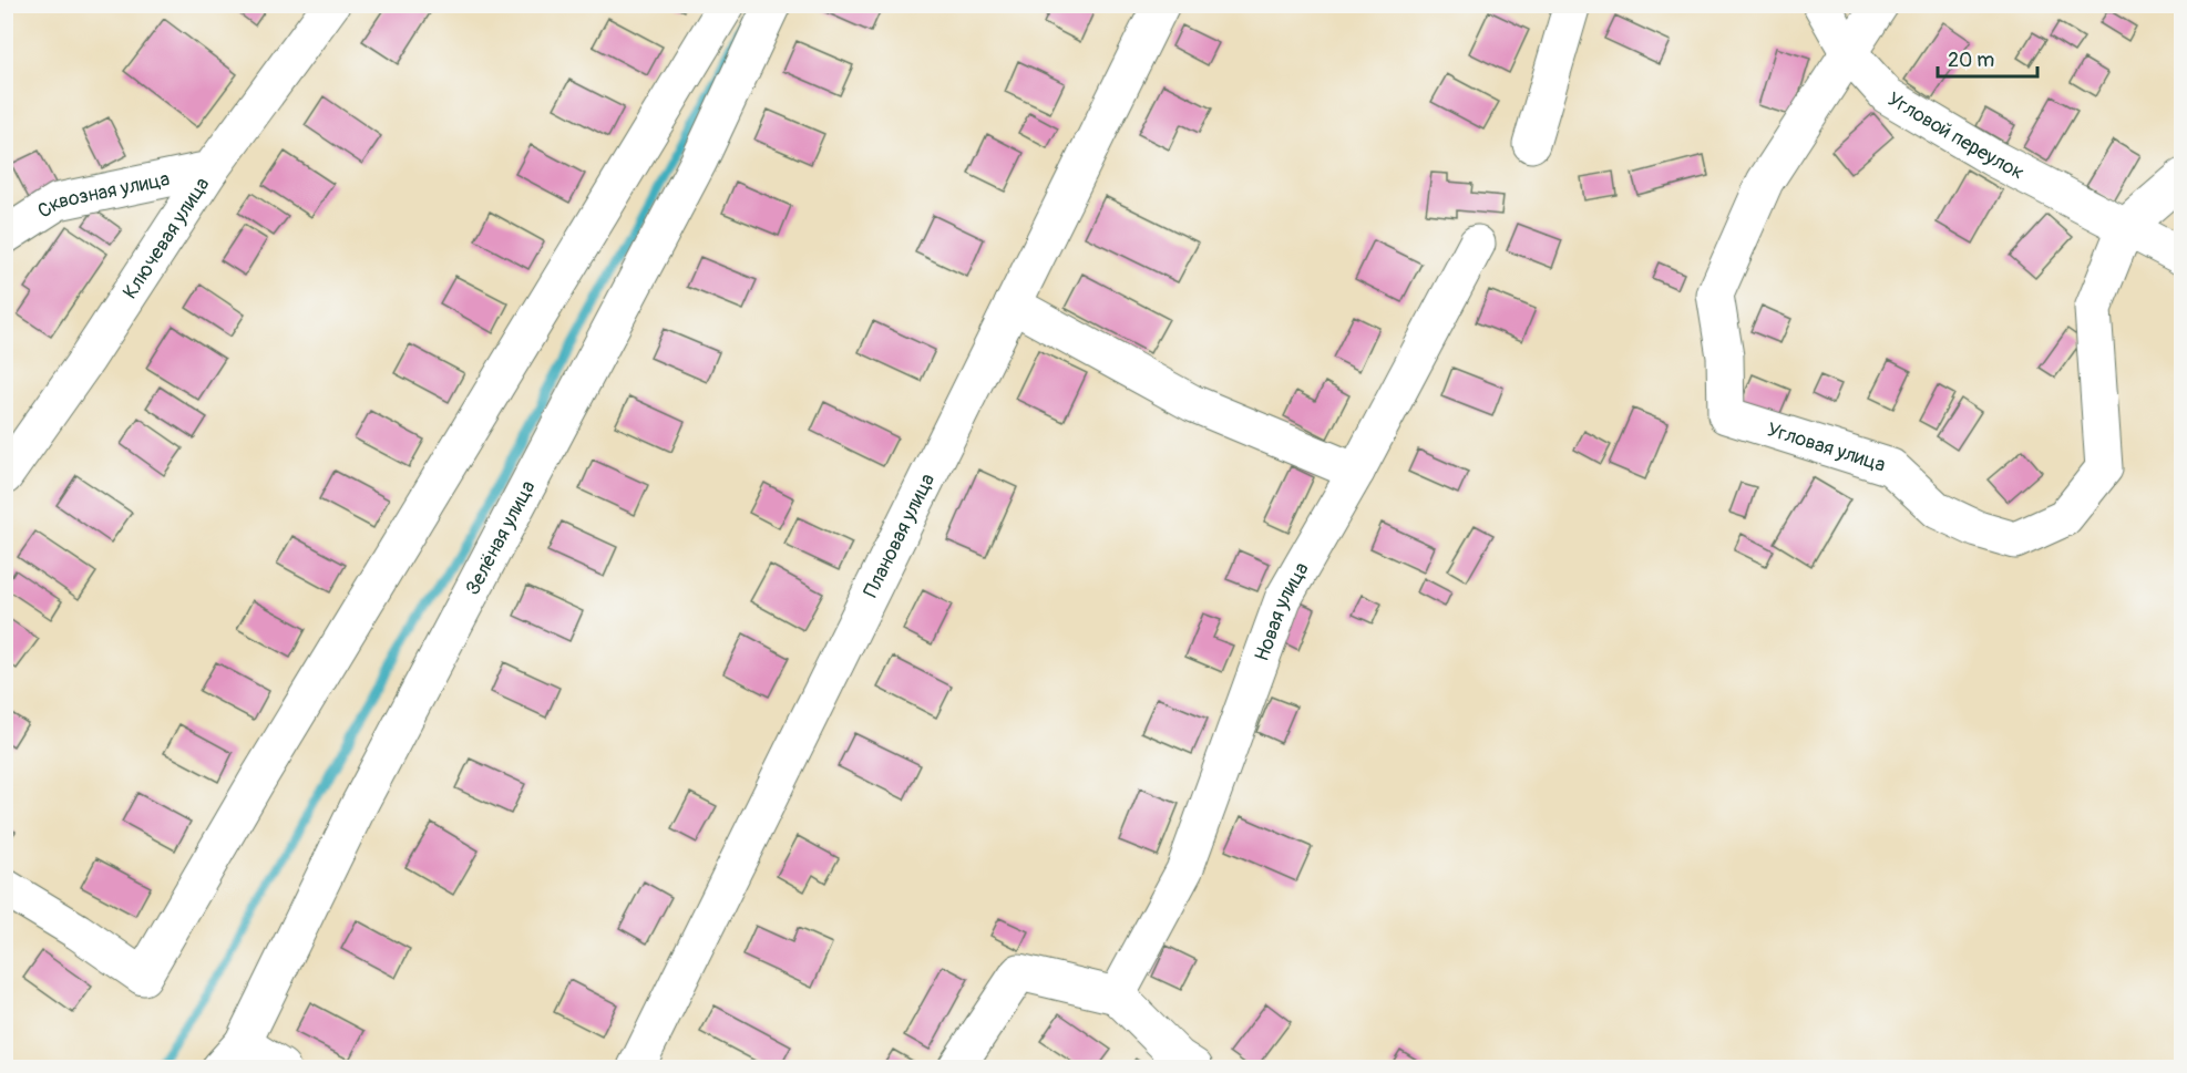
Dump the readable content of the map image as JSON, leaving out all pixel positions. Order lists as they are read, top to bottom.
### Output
{
  "streets": {
    "street": [
      "Угловой переулок",
      "Сквозная улица",
      "Ключевая улица",
      "Угловая улица",
      "Плановая улица",
      "Зелёная улица",
      "Новая улица"
    ]
  },
  "crossings": [
    ["Угловой переулок", "Угловая улица"],
    ["Сквозная улица", "Ключевая улица"]
  ],
  "scale_bar": "20 m"
}
